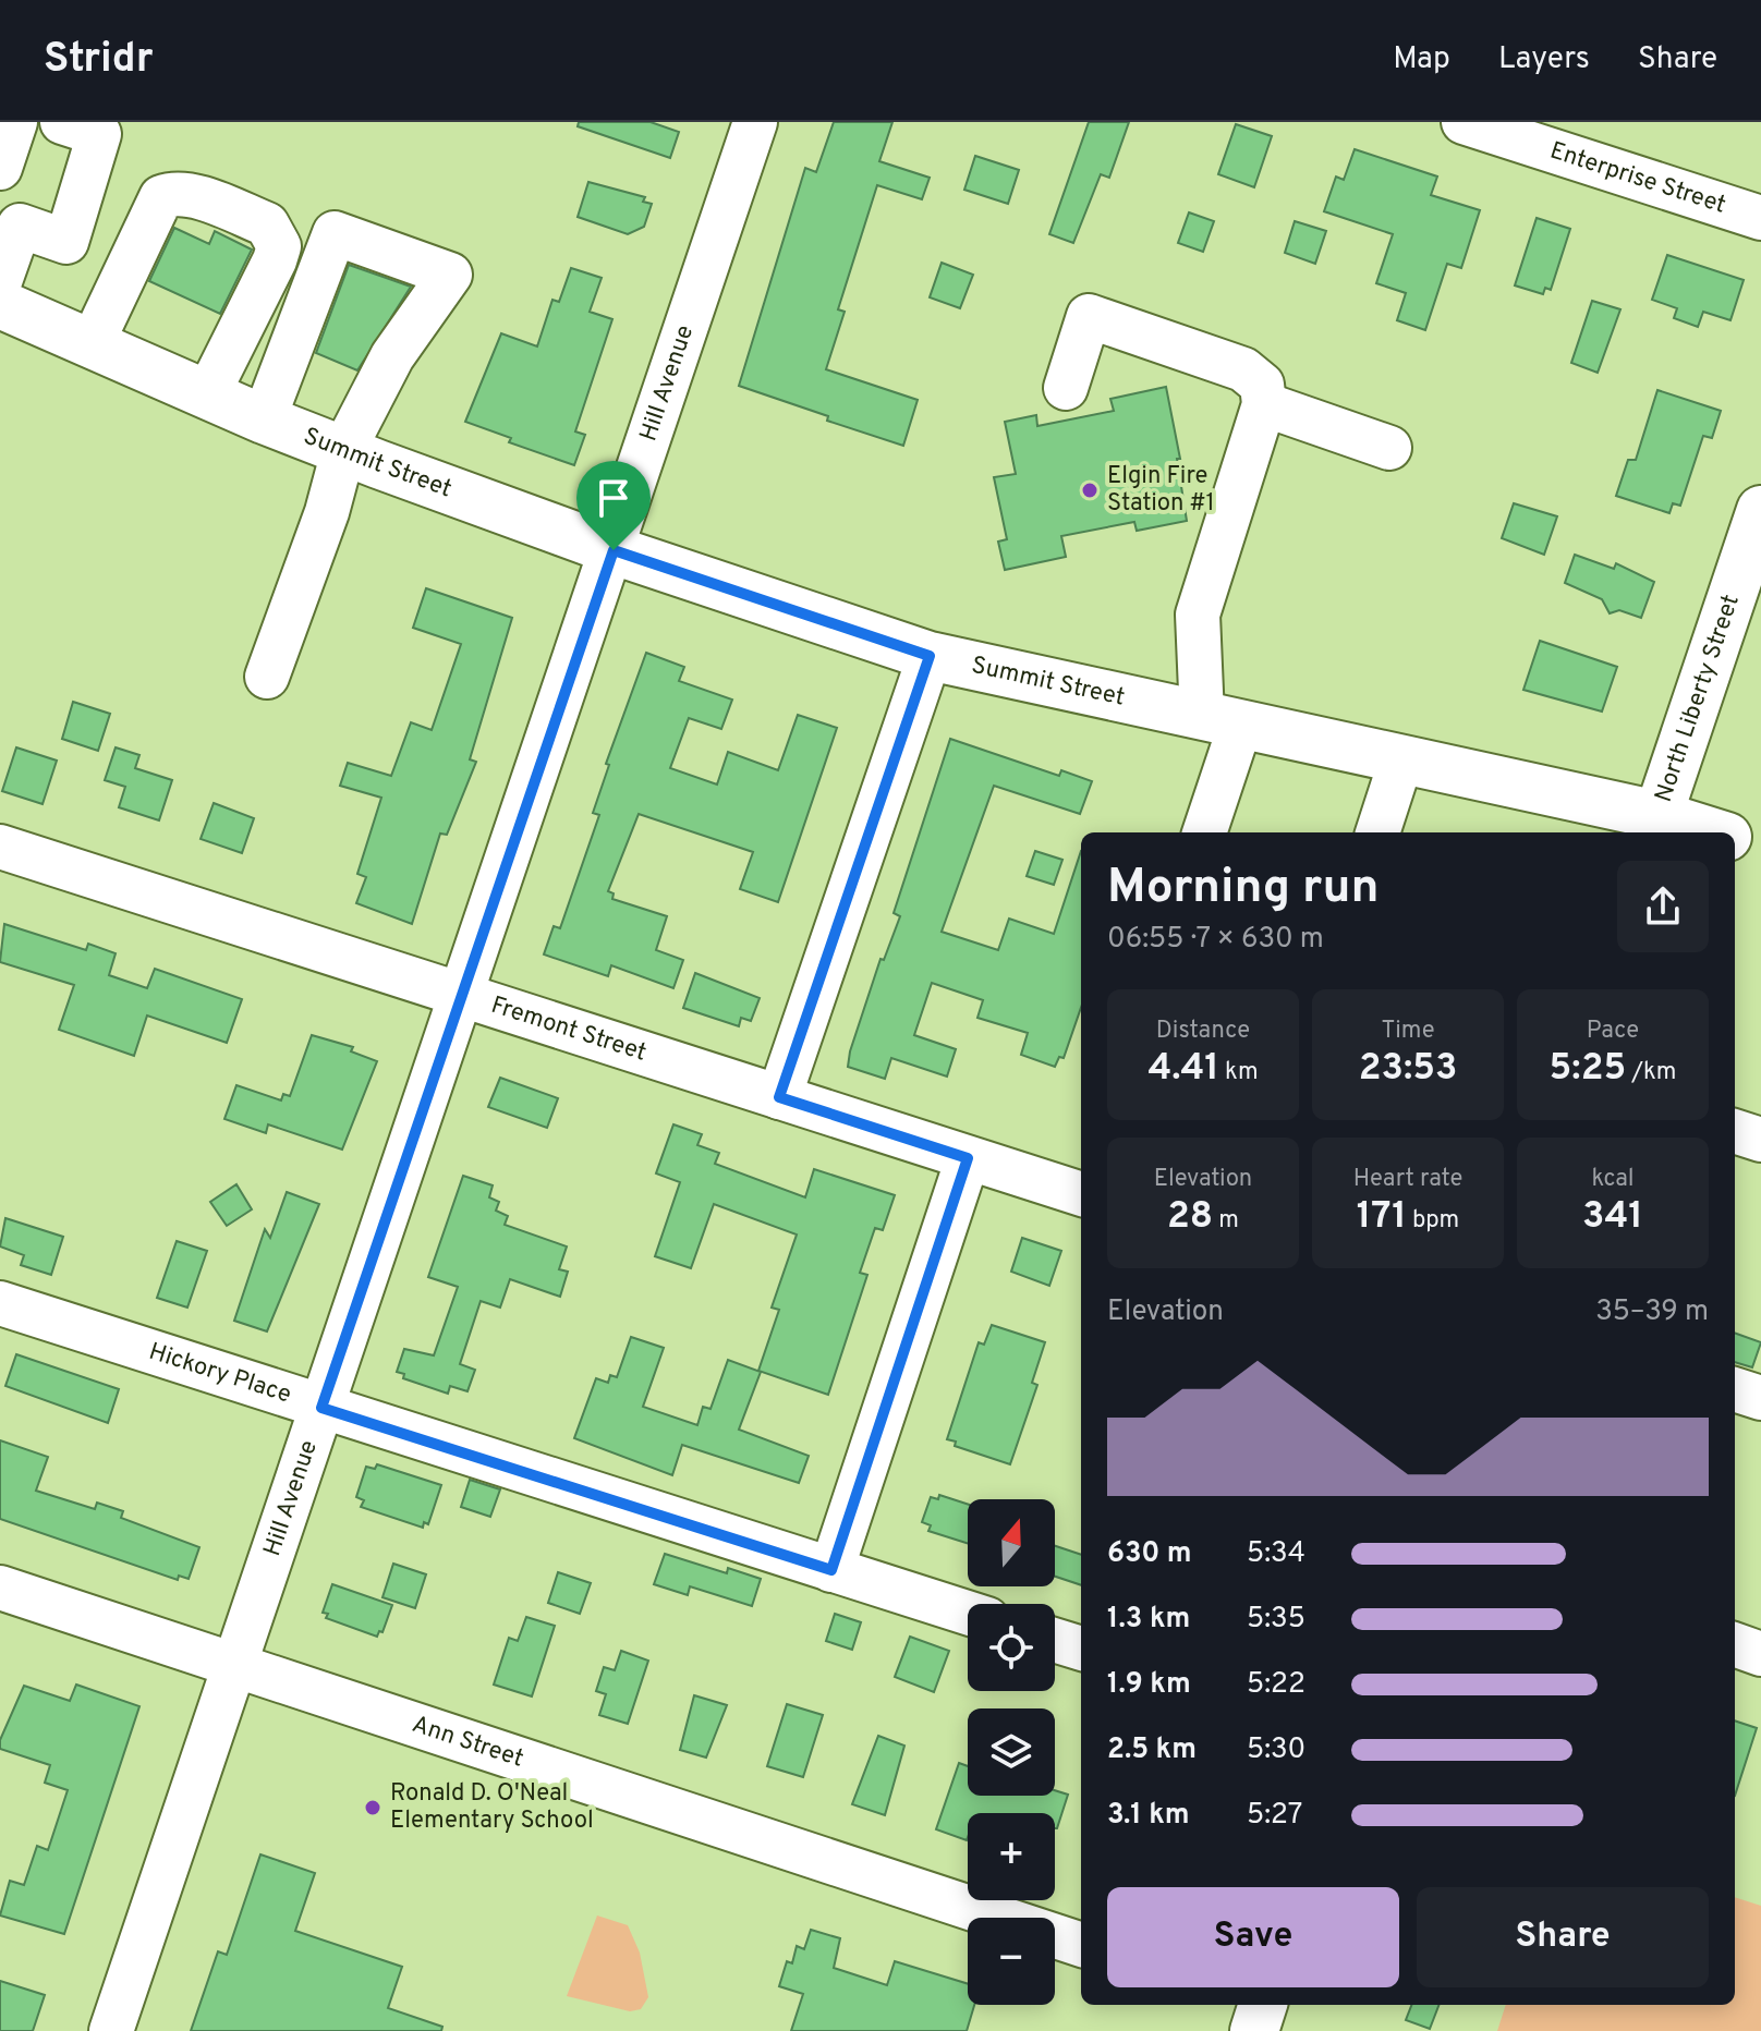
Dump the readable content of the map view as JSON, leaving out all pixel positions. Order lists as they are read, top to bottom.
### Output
{
  "streets": {
    "main road": ["Summit Street", "North Liberty Street"],
    "street": [
      "Enterprise Street",
      "Hill Avenue",
      "Fremont Street",
      "Hickory Place",
      "Ann Street"
    ]
  },
  "crossings": [
    ["Hill Avenue", "Summit Street"],
    ["Hill Avenue", "Fremont Street"],
    ["Hill Avenue", "Hickory Place"],
    ["Hill Avenue", "Ann Street"],
    ["Summit Street", "North Liberty Street"]
  ],
  "places": ["Elgin Fire Station #1", "Ronald D. O'Neal Elementary School"],
  "north": "top",
  "page": {
    "header": "Stridr",
    "nav": ["Map", "Layers", "Share"],
    "heading": ["Morning run", "06:55 · 7 × 630 m"],
    "stats": [
      ["Distance", "4.41 km"],
      ["Time", "23:53"],
      ["Pace", "5:25 /km"],
      ["Elevation", "28 m"],
      ["Heart rate", "171 bpm"],
      ["kcal", "341"]
    ],
    "chart": ["Elevation", "35–39 m"],
    "map_buttons": ["+", "−"],
    "list": [
      {
        "name": "630 m",
        "note": "5:34"
      },
      {
        "name": "1.3 km",
        "note": "5:35"
      },
      {
        "name": "1.9 km",
        "note": "5:22"
      },
      {
        "name": "2.5 km",
        "note": "5:30"
      },
      {
        "name": "3.1 km",
        "note": "5:27"
      }
    ],
    "buttons": ["Save", "Share"]
  }
}
